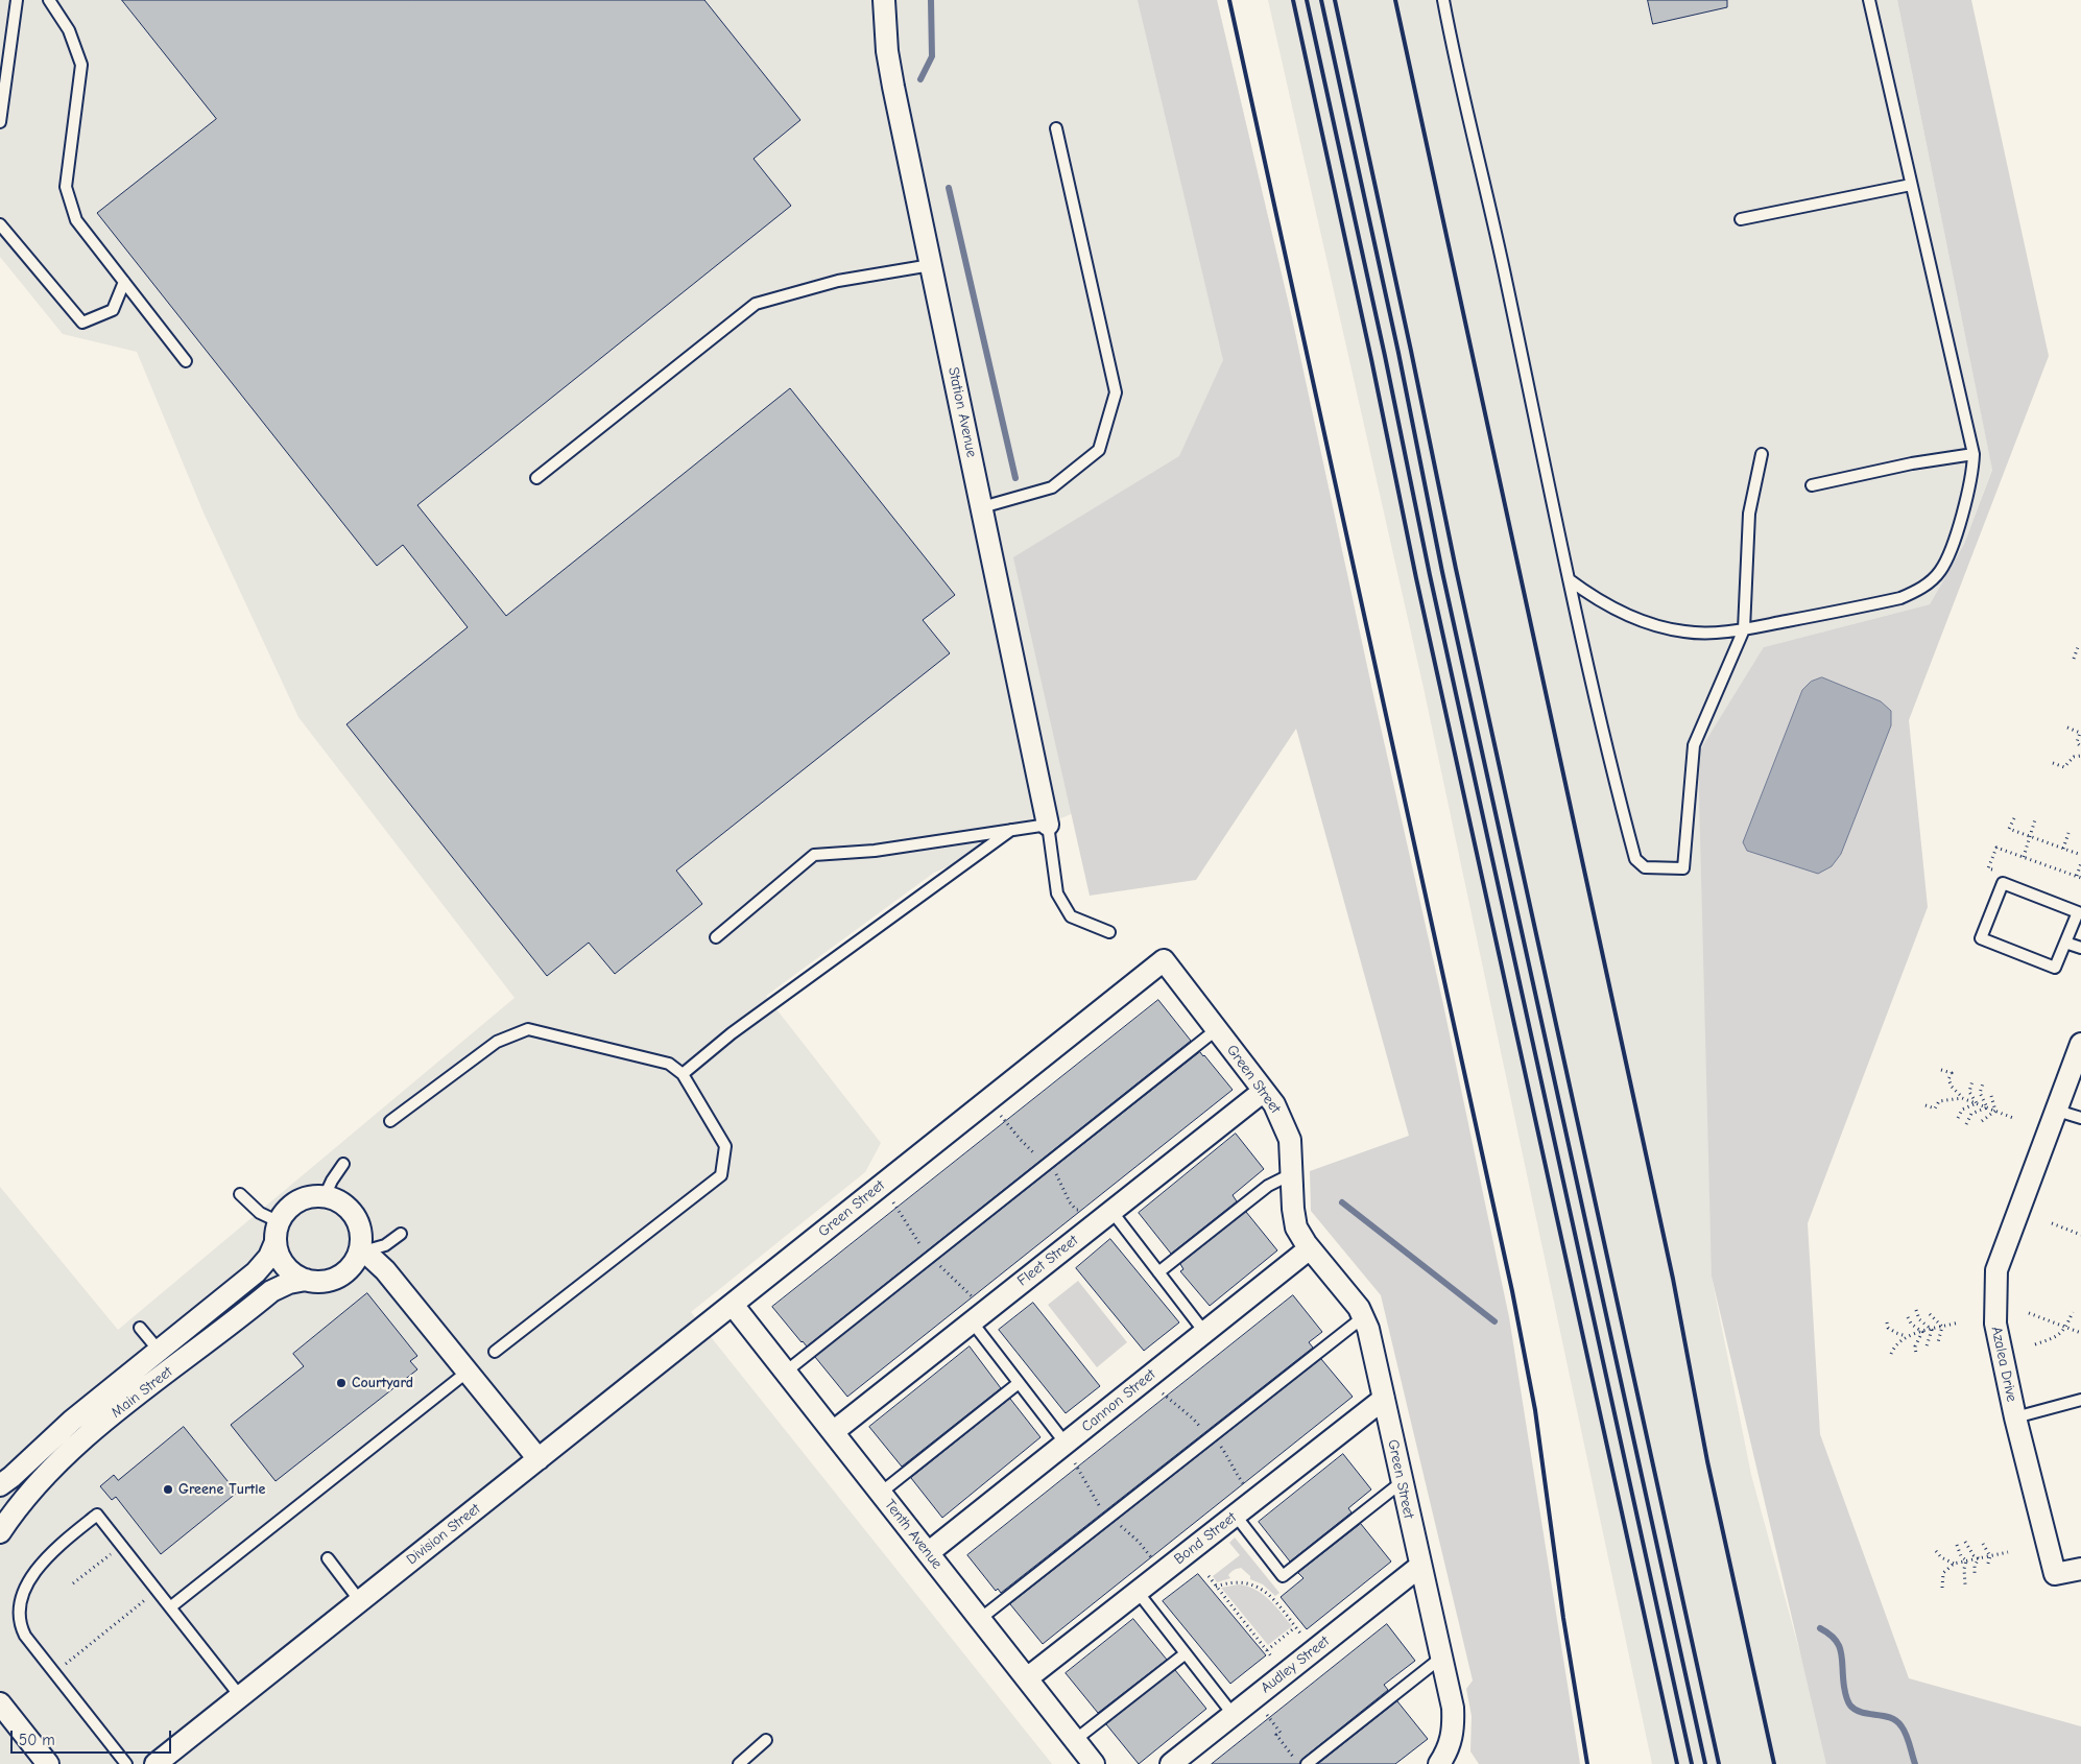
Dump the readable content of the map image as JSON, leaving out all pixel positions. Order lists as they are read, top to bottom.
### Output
{
  "streets": {
    "street": [
      "Station Avenue",
      "Green Street",
      "Fleet Street",
      "Azalea Drive",
      "Main Street",
      "Cannon Street",
      "Division Street",
      "Tenth Avenue",
      "Bond Street",
      "Audley Street"
    ]
  },
  "crossings": [
    ["Green Street", "Fleet Street"],
    ["Green Street", "Cannon Street"],
    ["Green Street", "Division Street"],
    ["Green Street", "Tenth Avenue"],
    ["Green Street", "Bond Street"],
    ["Green Street", "Audley Street"],
    ["Fleet Street", "Tenth Avenue"],
    ["Cannon Street", "Tenth Avenue"],
    ["Division Street", "Tenth Avenue"],
    ["Tenth Avenue", "Bond Street"]
  ],
  "places": ["Courtyard", "Greene Turtle"],
  "scale_bar": "50 m"
}
